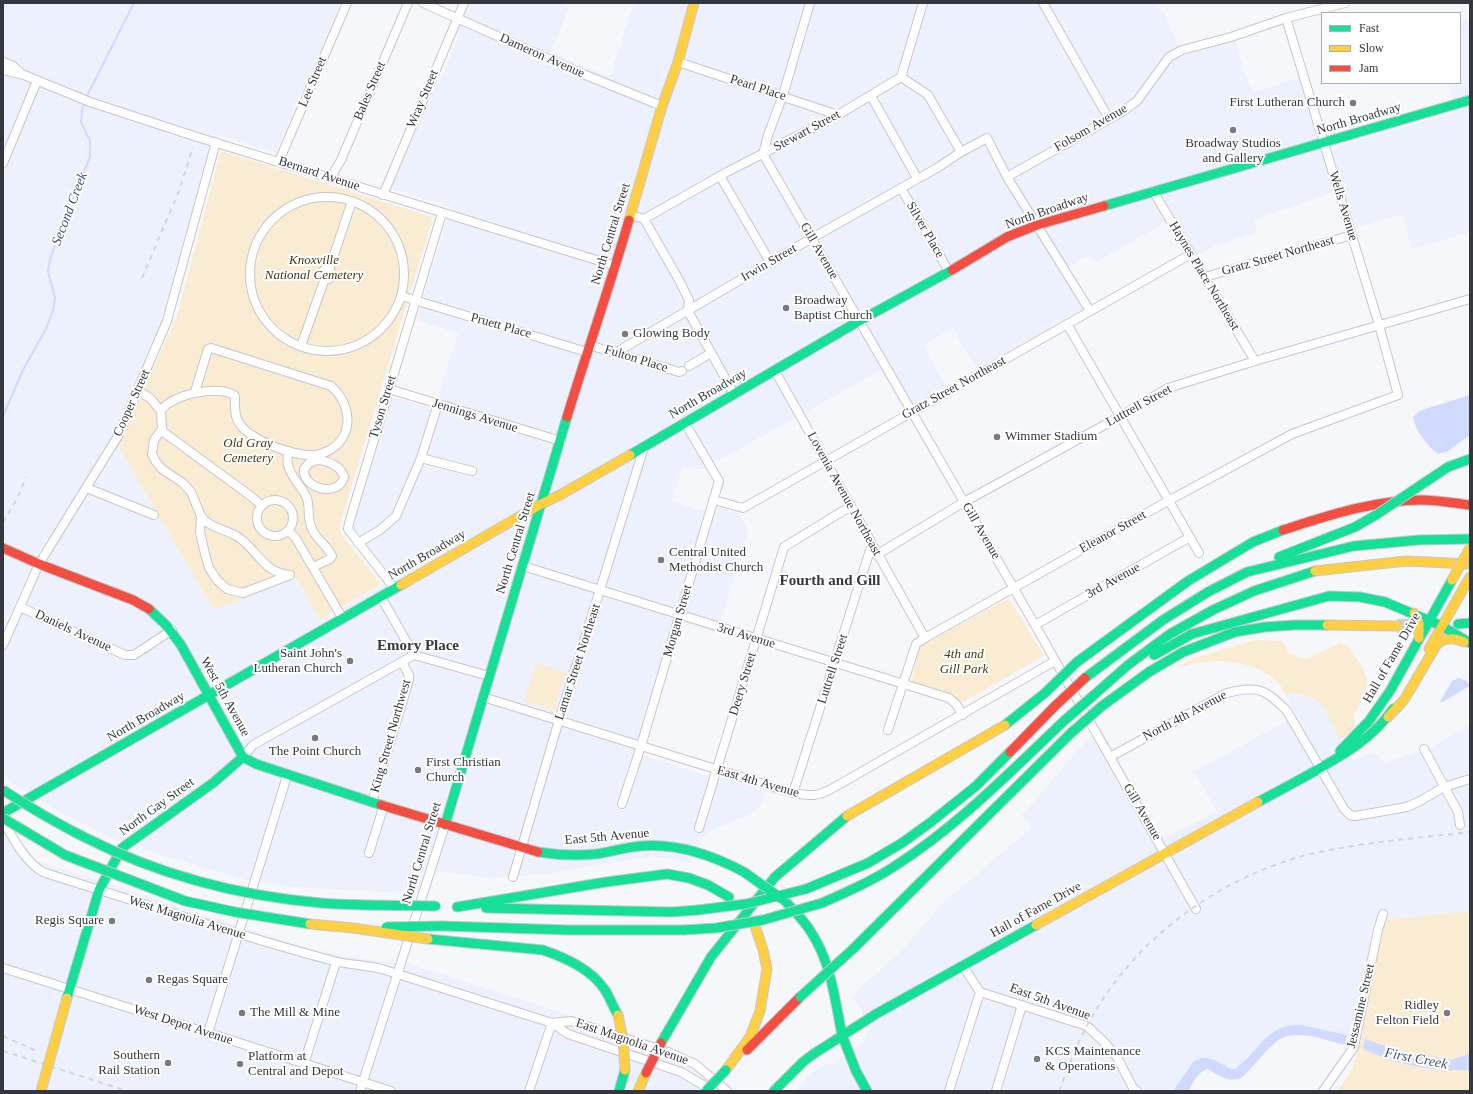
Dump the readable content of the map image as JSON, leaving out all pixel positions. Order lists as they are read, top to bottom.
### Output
{
  "streets": {
    "main road": [
      "North Broadway",
      "North Central Street",
      "Hall of Fame Drive",
      "West 5th Avenue",
      "North Gay Street",
      "East 5th Avenue"
    ],
    "street": [
      "Dameron Avenue",
      "Lee Street",
      "Pearl Place",
      "Bales Street",
      "Wray Street",
      "Folsom Avenue",
      "Stewart Street",
      "Bernard Avenue",
      "Wells Avenue",
      "Silver Place",
      "Gill Avenue",
      "Gratz Street Northeast",
      "Irwin Street",
      "Haynes Place Northeast",
      "Pruett Place",
      "Fulton Place",
      "Cooper Street",
      "Luttrell Street",
      "Tyson Street",
      "Jennings Avenue",
      "Lovenia Avenue Northeast",
      "Eleanor Street",
      "3rd Avenue",
      "Morgan Street",
      "Daniels Avenue",
      "Lamar Street Northeast",
      "Deery Street",
      "North 4th Avenue",
      "King Street Northwest",
      "East 4th Avenue",
      "West Magnolia Avenue",
      "Jessamine Street",
      "West Depot Avenue",
      "East Magnolia Avenue"
    ]
  },
  "crossings": [
    ["Dameron Avenue", "Wray Street"],
    ["Dameron Avenue", "North Central Street"],
    ["Lee Street", "Bernard Avenue"],
    ["Pearl Place", "Stewart Street"],
    ["Pearl Place", "North Central Street"],
    ["Bales Street", "Bernard Avenue"],
    ["Wray Street", "Bernard Avenue"],
    ["North Broadway", "Wells Avenue"],
    ["North Broadway", "Silver Place"],
    ["North Broadway", "North Central Street"],
    ["North Broadway", "Gill Avenue"],
    ["North Broadway", "Haynes Place Northeast"],
    ["North Broadway", "Tyson Street"],
    ["North Broadway", "Lovenia Avenue Northeast"],
    ["North Broadway", "Morgan Street"],
    ["North Broadway", "Lamar Street Northeast"],
    ["North Broadway", "West 5th Avenue"],
    ["Folsom Avenue", "Wells Avenue"],
    ["Folsom Avenue", "Irwin Street"],
    ["Stewart Street", "Gill Avenue"],
    ["Bernard Avenue", "North Central Street"],
    ["Bernard Avenue", "Cooper Street"],
    ["Bernard Avenue", "Tyson Street"],
    ["Wells Avenue", "Gratz Street Northeast"],
    ["Wells Avenue", "Luttrell Street"],
    ["Wells Avenue", "Eleanor Street"],
    ["Silver Place", "Irwin Street"],
    ["North Central Street", "Pruett Place"],
    ["North Central Street", "Fulton Place"],
    ["North Central Street", "Jennings Avenue"],
    ["North Central Street", "3rd Avenue"],
    ["North Central Street", "West 5th Avenue"],
    ["North Central Street", "East 4th Avenue"],
    ["North Central Street", "East 5th Avenue"],
    ["North Central Street", "West Magnolia Avenue"],
    ["North Central Street", "West Depot Avenue"],
    ["North Central Street", "East Magnolia Avenue"],
    ["Gill Avenue", "Gratz Street Northeast"],
    ["Gill Avenue", "Irwin Street"],
    ["Gill Avenue", "Luttrell Street"],
    ["Gill Avenue", "Eleanor Street"],
    ["Gill Avenue", "3rd Avenue"],
    ["Gill Avenue", "Hall of Fame Drive"],
    ["Gill Avenue", "North 4th Avenue"],
    ["Gill Avenue", "East 4th Avenue"],
    ["Gratz Street Northeast", "Haynes Place Northeast"],
    ["Gratz Street Northeast", "Lovenia Avenue Northeast"],
    ["Gratz Street Northeast", "Morgan Street"],
    ["Irwin Street", "Fulton Place"],
    ["Haynes Place Northeast", "Luttrell Street"],
    ["Pruett Place", "Fulton Place"],
    ["Pruett Place", "Tyson Street"],
    ["Cooper Street", "Daniels Avenue"],
    ["Cooper Street", "West 5th Avenue"],
    ["Luttrell Street", "Lovenia Avenue Northeast"],
    ["Luttrell Street", "3rd Avenue"],
    ["Luttrell Street", "East 4th Avenue"],
    ["Tyson Street", "Jennings Avenue"],
    ["Lovenia Avenue Northeast", "Eleanor Street"],
    ["Lovenia Avenue Northeast", "Deery Street"],
    ["Eleanor Street", "3rd Avenue"],
    ["3rd Avenue", "Morgan Street"],
    ["3rd Avenue", "Lamar Street Northeast"],
    ["3rd Avenue", "Deery Street"],
    ["3rd Avenue", "East 4th Avenue"],
    ["Morgan Street", "East 4th Avenue"],
    ["Daniels Avenue", "West 5th Avenue"],
    ["Hall of Fame Drive", "North 4th Avenue"],
    ["Hall of Fame Drive", "East 5th Avenue"],
    ["Lamar Street Northeast", "East 4th Avenue"],
    ["Lamar Street Northeast", "East 5th Avenue"],
    ["Deery Street", "East 4th Avenue"],
    ["West 5th Avenue", "King Street Northwest"],
    ["West 5th Avenue", "North Gay Street"],
    ["West 5th Avenue", "East 5th Avenue"],
    ["King Street Northwest", "North Gay Street"],
    ["North Gay Street", "West Magnolia Avenue"],
    ["North Gay Street", "West Depot Avenue"],
    ["West Magnolia Avenue", "East Magnolia Avenue"]
  ],
  "districts": ["Fourth and Gill", "Emory Place"],
  "water": ["Second Creek", "First Creek"],
  "parks": ["Knoxville National Cemetery", "Old Gray Cemetery", "4th and Gill Park"],
  "places": [
    "First Lutheran Church",
    "Broadway Studios and Gallery",
    "Broadway Baptist Church",
    "Glowing Body",
    "Wimmer Stadium",
    "Central United Methodist Church",
    "Saint John's Lutheran Church",
    "The Point Church",
    "First Christian Church",
    "Regis Square",
    "Regas Square",
    "The Mill & Mine",
    "Ridley Felton Field",
    "KCS Maintenance & Operations",
    "Southern Rail Station",
    "Platform at Central and Depot"
  ],
  "legend": ["Fast", "Slow", "Jam"]
}
